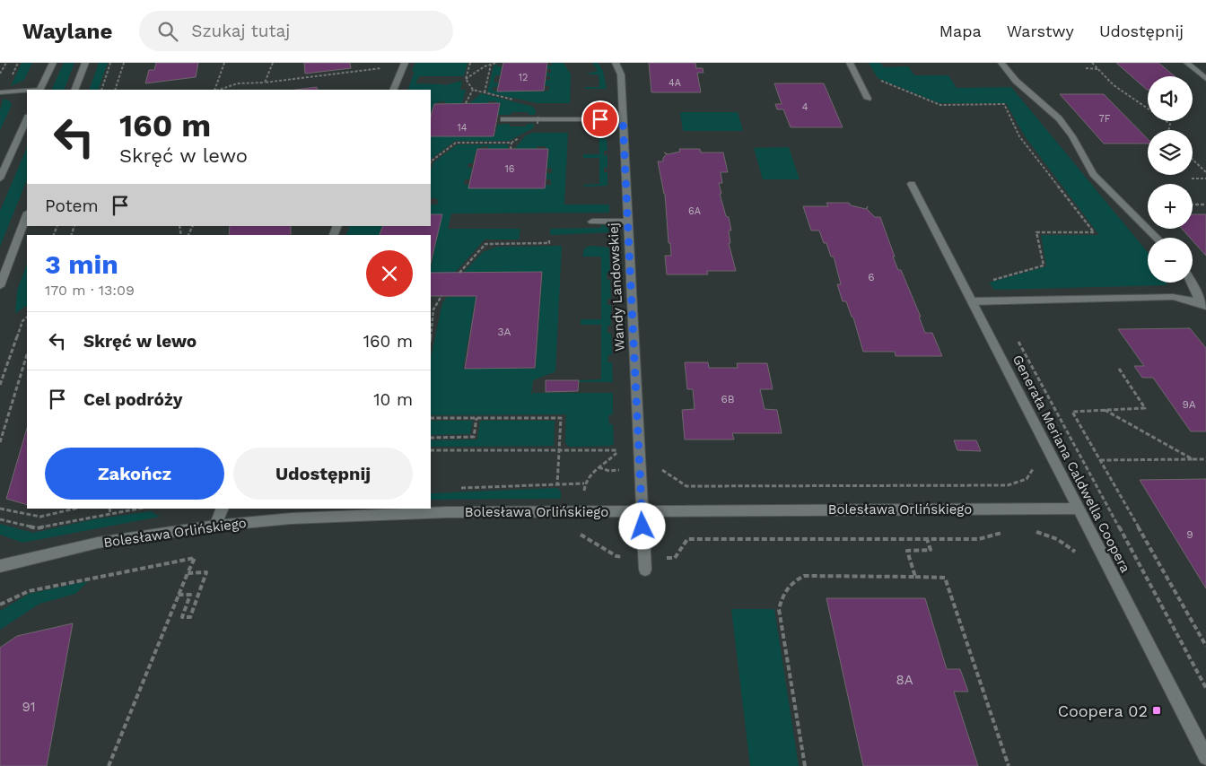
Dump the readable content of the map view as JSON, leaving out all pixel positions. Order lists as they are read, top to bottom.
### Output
{
  "streets": {
    "street": ["Wandy Landowskiej", "Generała Meriana Caldwella Coopera", "Bolesława Orlińskiego"]
  },
  "crossings": [
    ["Wandy Landowskiej", "Bolesława Orlińskiego"],
    ["Generała Meriana Caldwella Coopera", "Bolesława Orlińskiego"]
  ],
  "places": {
    "transit": ["Coopera 02"]
  },
  "house_numbers": [
    "12",
    "4A",
    "4",
    "7F",
    "14",
    "16",
    "6A",
    "6",
    "3A",
    "6B",
    "9A",
    "9",
    "8A",
    "91"
  ],
  "page": {
    "header": "Waylane",
    "search": "Szukaj tutaj",
    "nav": ["Mapa", "Warstwy", "Udostępnij"],
    "map_buttons": ["+", "−"],
    "turn": ["160 m", "Skręć w lewo"],
    "then": "Potem",
    "heading": ["3 min", "170 m · 13:09"],
    "list": [
      {
        "name": "Skręć w lewo",
        "value": "160 m"
      },
      {
        "name": "Cel podróży",
        "value": "10 m"
      }
    ],
    "buttons": ["Zakończ", "Udostępnij"]
  }
}
